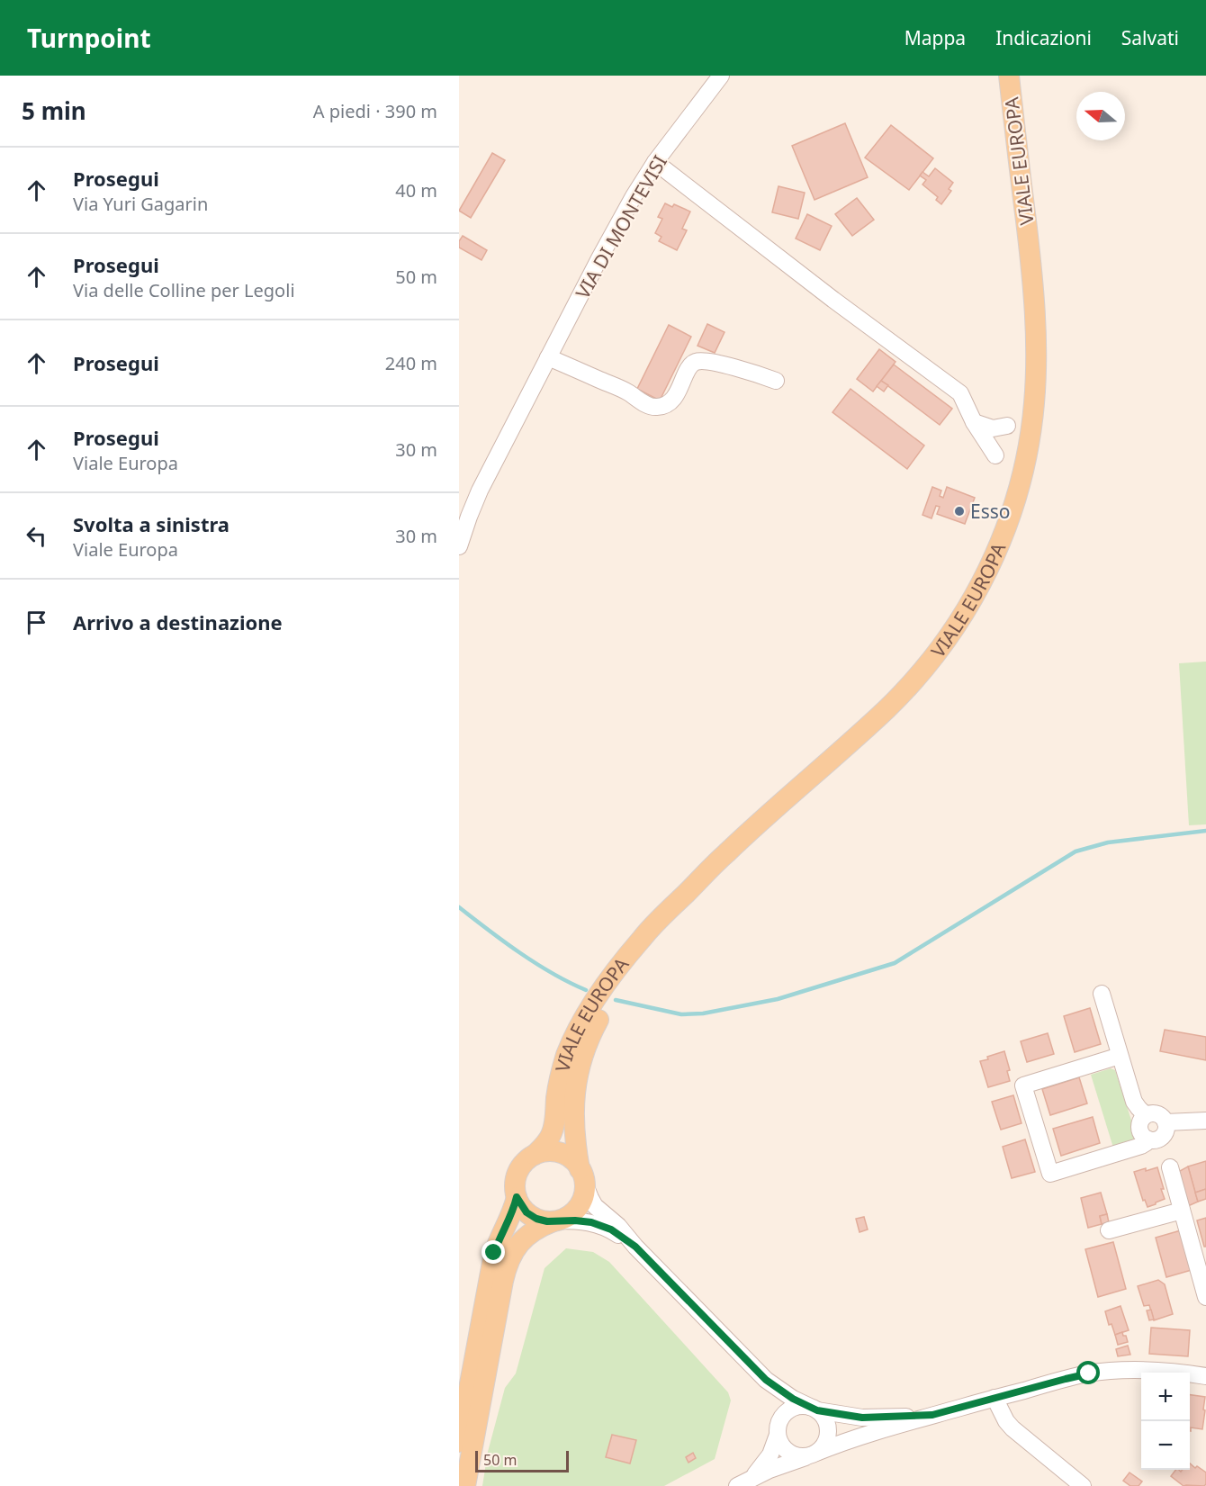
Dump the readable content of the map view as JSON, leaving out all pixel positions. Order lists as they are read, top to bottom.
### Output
{
  "streets": {
    "main road": ["VIALE EUROPA"],
    "street": ["VIA DI MONTEVISI"]
  },
  "places": ["Esso"],
  "scale_bar": "50 m",
  "north": "left",
  "page": {
    "header": "Turnpoint",
    "nav": ["Mappa", "Indicazioni", "Salvati"],
    "heading": ["5 min", "A piedi · 390 m"],
    "list": [
      ["Prosegui", "Via Yuri Gagarin", "40 m"],
      ["Prosegui", "Via delle Colline per Legoli", "50 m"],
      ["Prosegui", "240 m"],
      ["Prosegui", "Viale Europa", "30 m"],
      ["Svolta a sinistra", "Viale Europa", "30 m"],
      "Arrivo a destinazione"
    ],
    "map_buttons": ["+", "−"],
    "scale": "50 m"
  }
}
